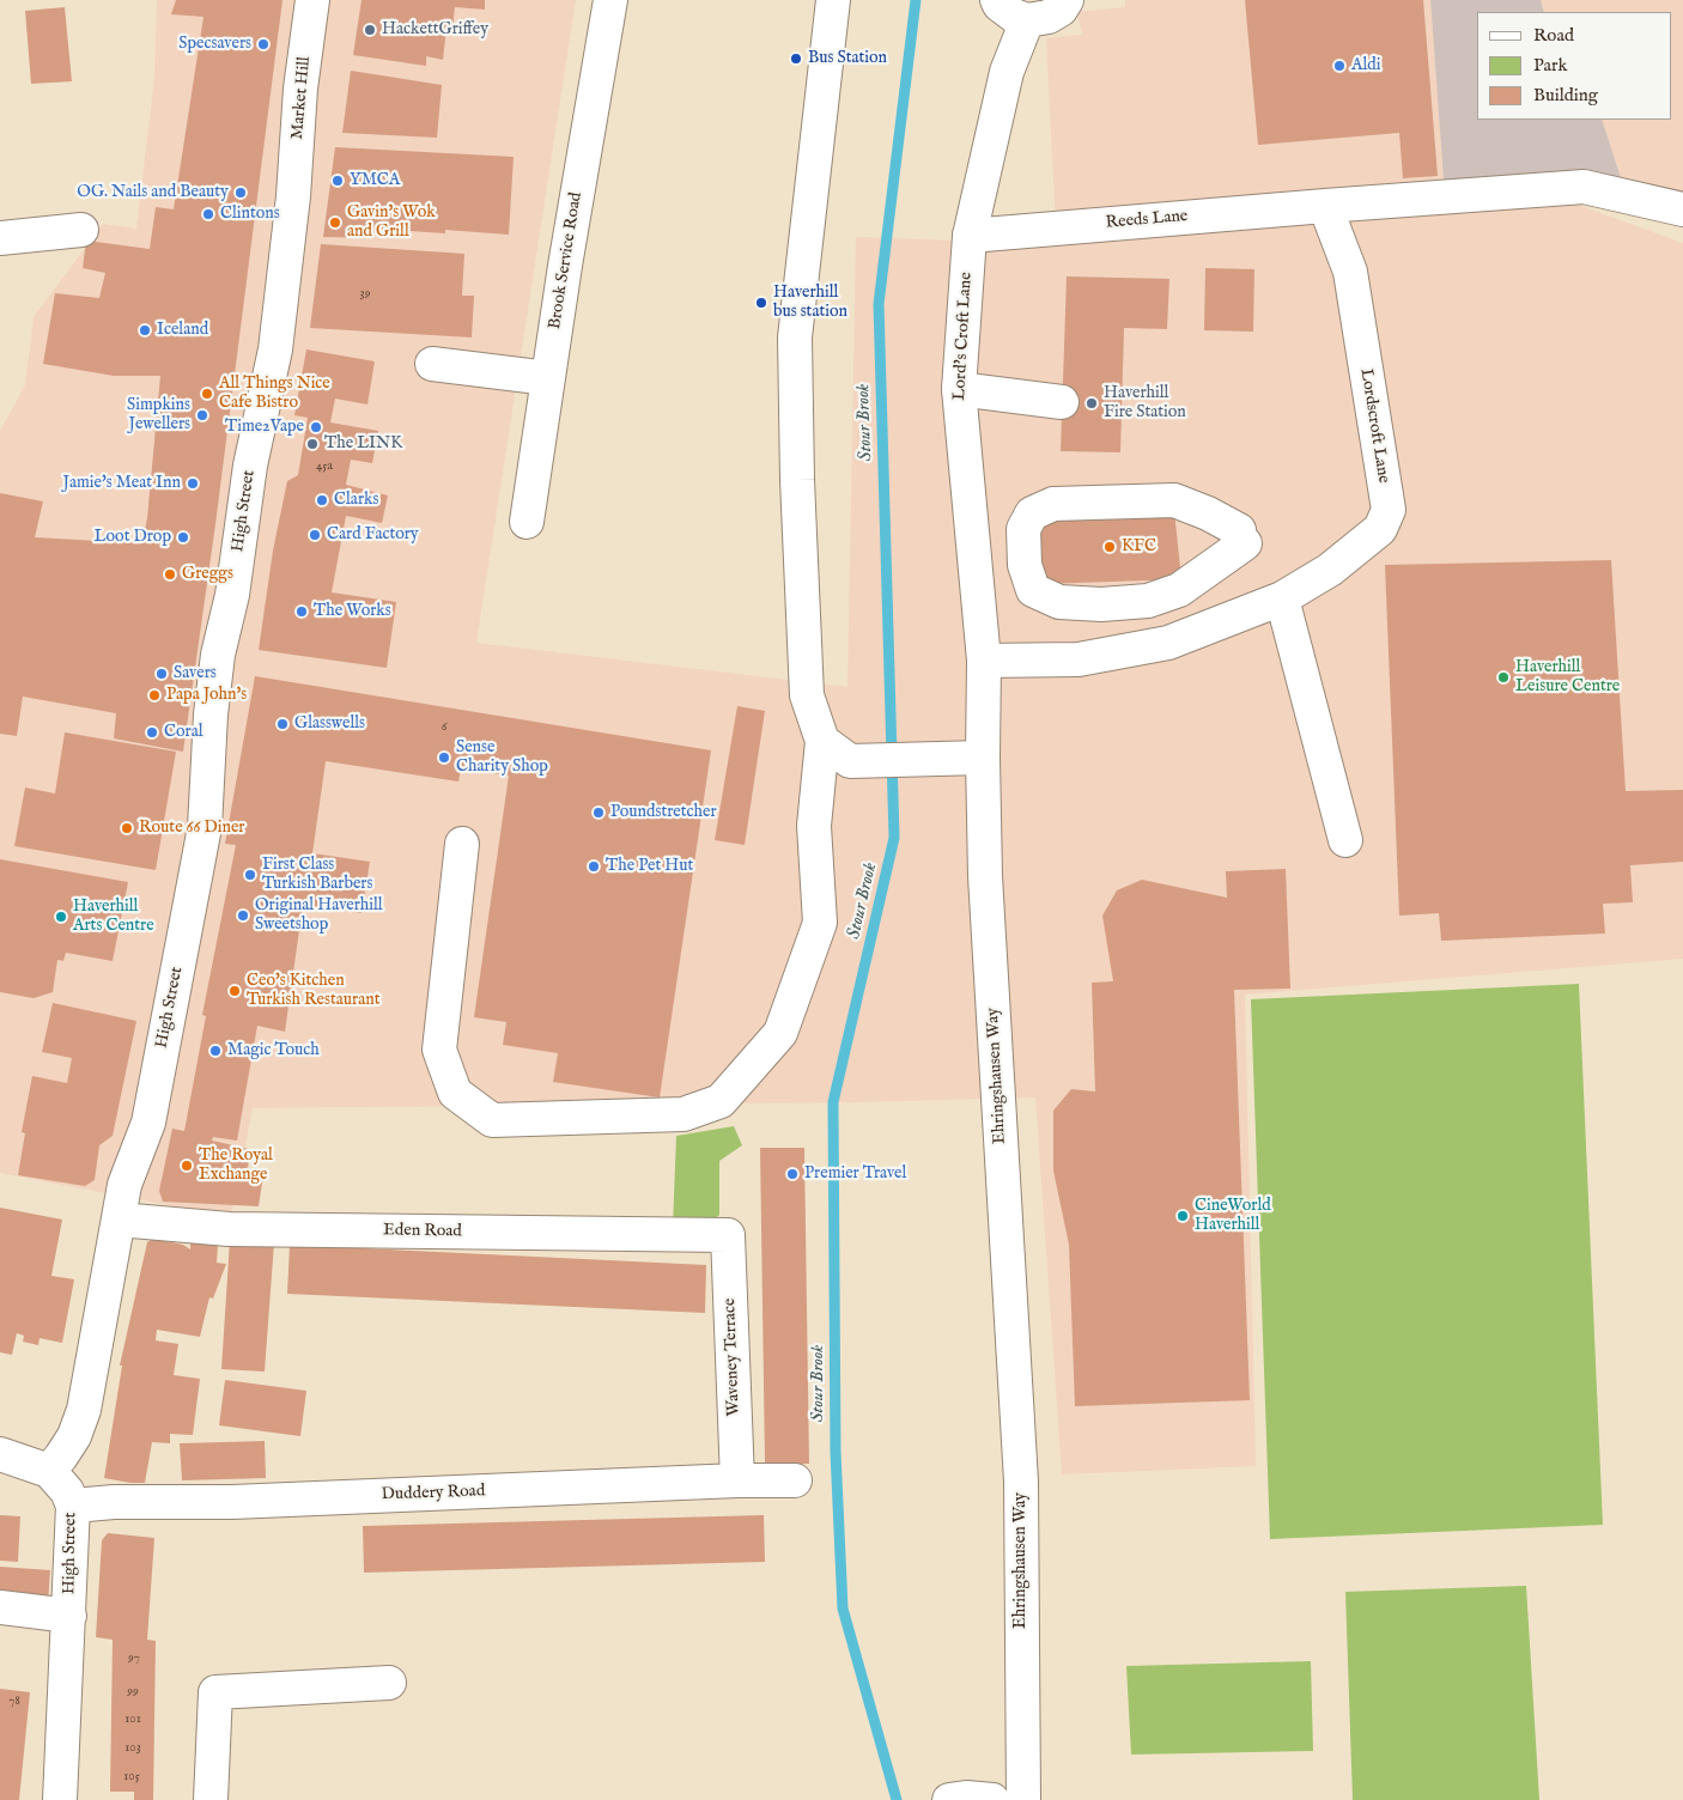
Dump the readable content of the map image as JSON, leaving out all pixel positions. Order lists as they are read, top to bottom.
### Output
{
  "streets": {
    "street": [
      "Market Hill",
      "Reeds Lane",
      "Brook Service Road",
      "Lord's Croft Lane",
      "Lordscroft Lane",
      "High Street",
      "Ehringshausen Way",
      "Eden Road",
      "Waveney Terrace",
      "Duddery Road"
    ]
  },
  "crossings": [
    ["Market Hill", "High Street"],
    ["Reeds Lane", "Lord's Croft Lane"],
    ["Reeds Lane", "Lordscroft Lane"],
    ["Lord's Croft Lane", "Ehringshausen Way"],
    ["High Street", "Eden Road"],
    ["High Street", "Duddery Road"],
    ["Eden Road", "Waveney Terrace"],
    ["Waveney Terrace", "Duddery Road"]
  ],
  "water": ["Stour Brook"],
  "places": [
    "HackettGriffey",
    "Specsavers",
    "Bus Station",
    "Aldi",
    "YMCA",
    "OG. Nails and Beauty",
    "Clintons",
    "Gavin's Wok and Grill",
    "Haverhill bus station",
    "Iceland",
    "All Things Nice Cafe Bistro",
    "Haverhill Fire Station",
    "Simpkins Jewellers",
    "Time2Vape",
    "The LINK",
    "Jamie's Meat Inn",
    "Clarks",
    "Card Factory",
    "Loot Drop",
    "KFC",
    "Greggs",
    "The Works",
    "Savers",
    "Haverhill Leisure Centre",
    "Papa John's",
    "Glasswells",
    "Coral",
    "Sense Charity Shop",
    "Poundstretcher",
    "Route 66 Diner",
    "The Pet Hut",
    "First Class Turkish Barbers",
    "Original Haverhill Sweetshop",
    "Haverhill Arts Centre",
    "Ceo's Kitchen Turkish Restaurant",
    "Magic Touch",
    "The Royal Exchange",
    "Premier Travel",
    "CineWorld Haverhill"
  ],
  "house_numbers": [
    "39",
    "45a",
    "6",
    "97",
    "99",
    "78",
    "101",
    "103",
    "105"
  ],
  "legend": ["Road", "Park", "Building"]
}
